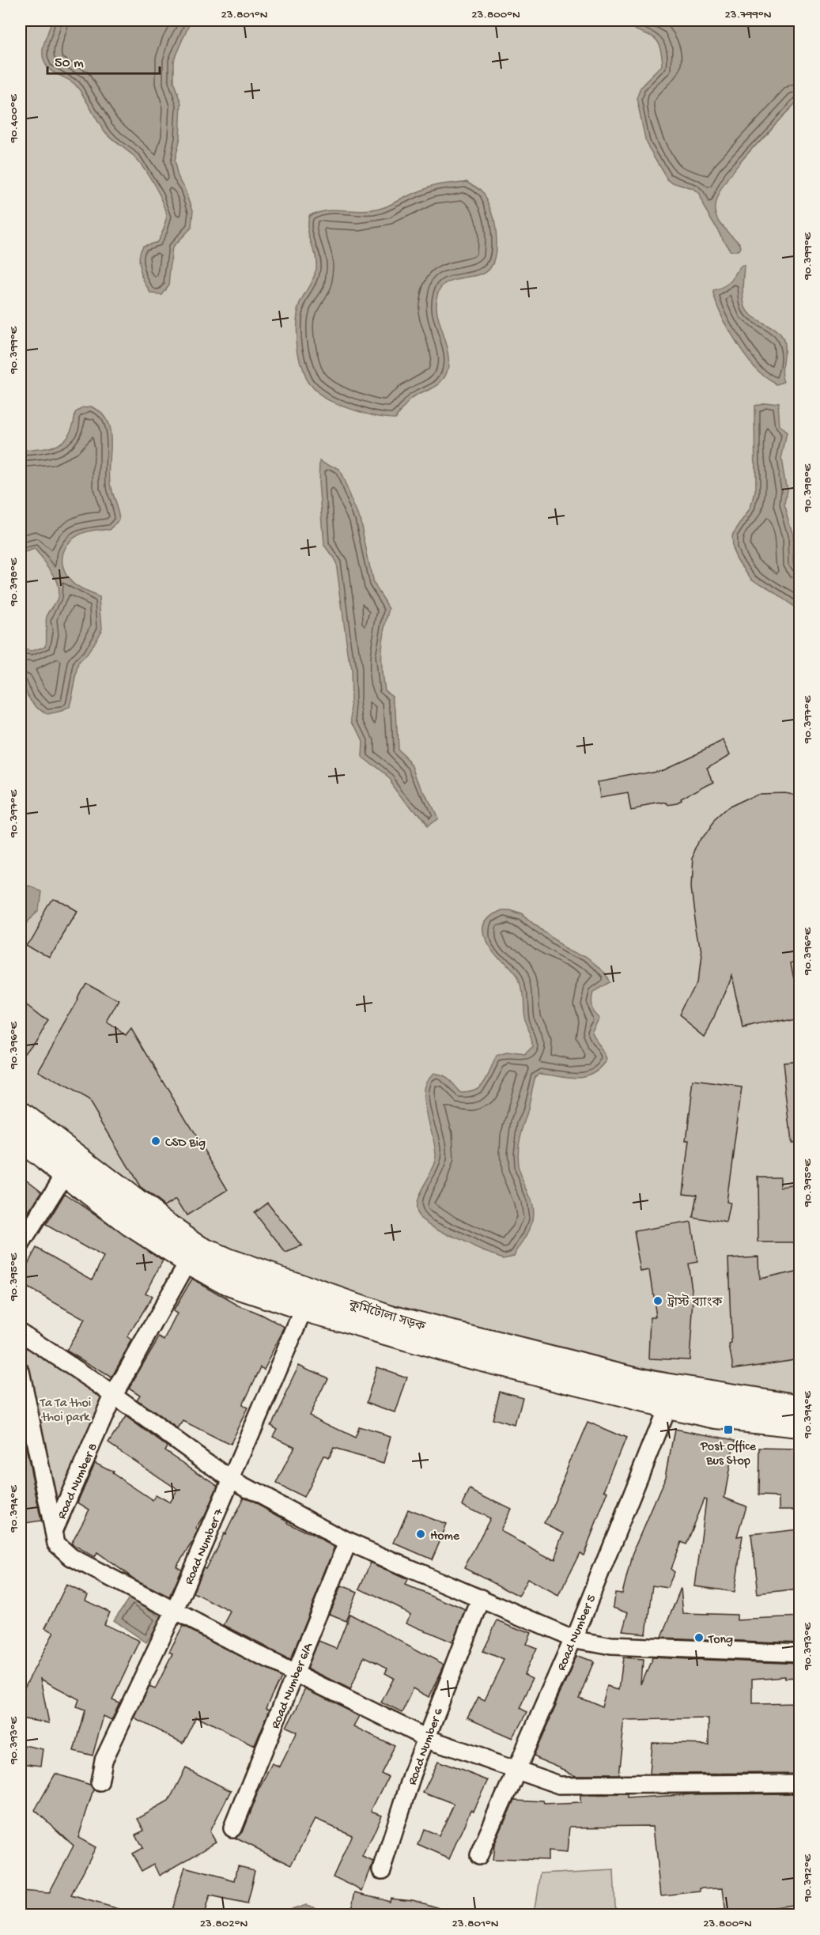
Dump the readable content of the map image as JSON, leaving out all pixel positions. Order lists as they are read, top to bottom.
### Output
{
  "streets": {
    "main road": ["কুর্মিটোলা সড়ক"],
    "street": [
      "Road Number 8",
      "Road Number 7",
      "Road Number 5",
      "Road Number 6/A",
      "Road Number 6"
    ]
  },
  "crossings": [
    ["কুর্মিটোলা সড়ক", "Road Number 8"],
    ["কুর্মিটোলা সড়ক", "Road Number 7"],
    ["কুর্মিটোলা সড়ক", "Road Number 5"]
  ],
  "parks": ["Ta Ta thoi thoi park"],
  "places": {
    "other": [
      "CSD Big",
      "ট্রাস্ট ব্যাংক",
      "Home",
      "Tong"
    ],
    "transit": ["Post Office Bus Stop"]
  },
  "scale_bar": "50 m",
  "coordinates": [
    "23.801°N",
    "23.800°N",
    "23.799°N",
    "90.400°E",
    "90.399°E",
    "90.398°E",
    "90.397°E",
    "90.396°E",
    "90.395°E",
    "90.394°E",
    "90.393°E",
    "90.392°E",
    "23.802°N"
  ]
}
